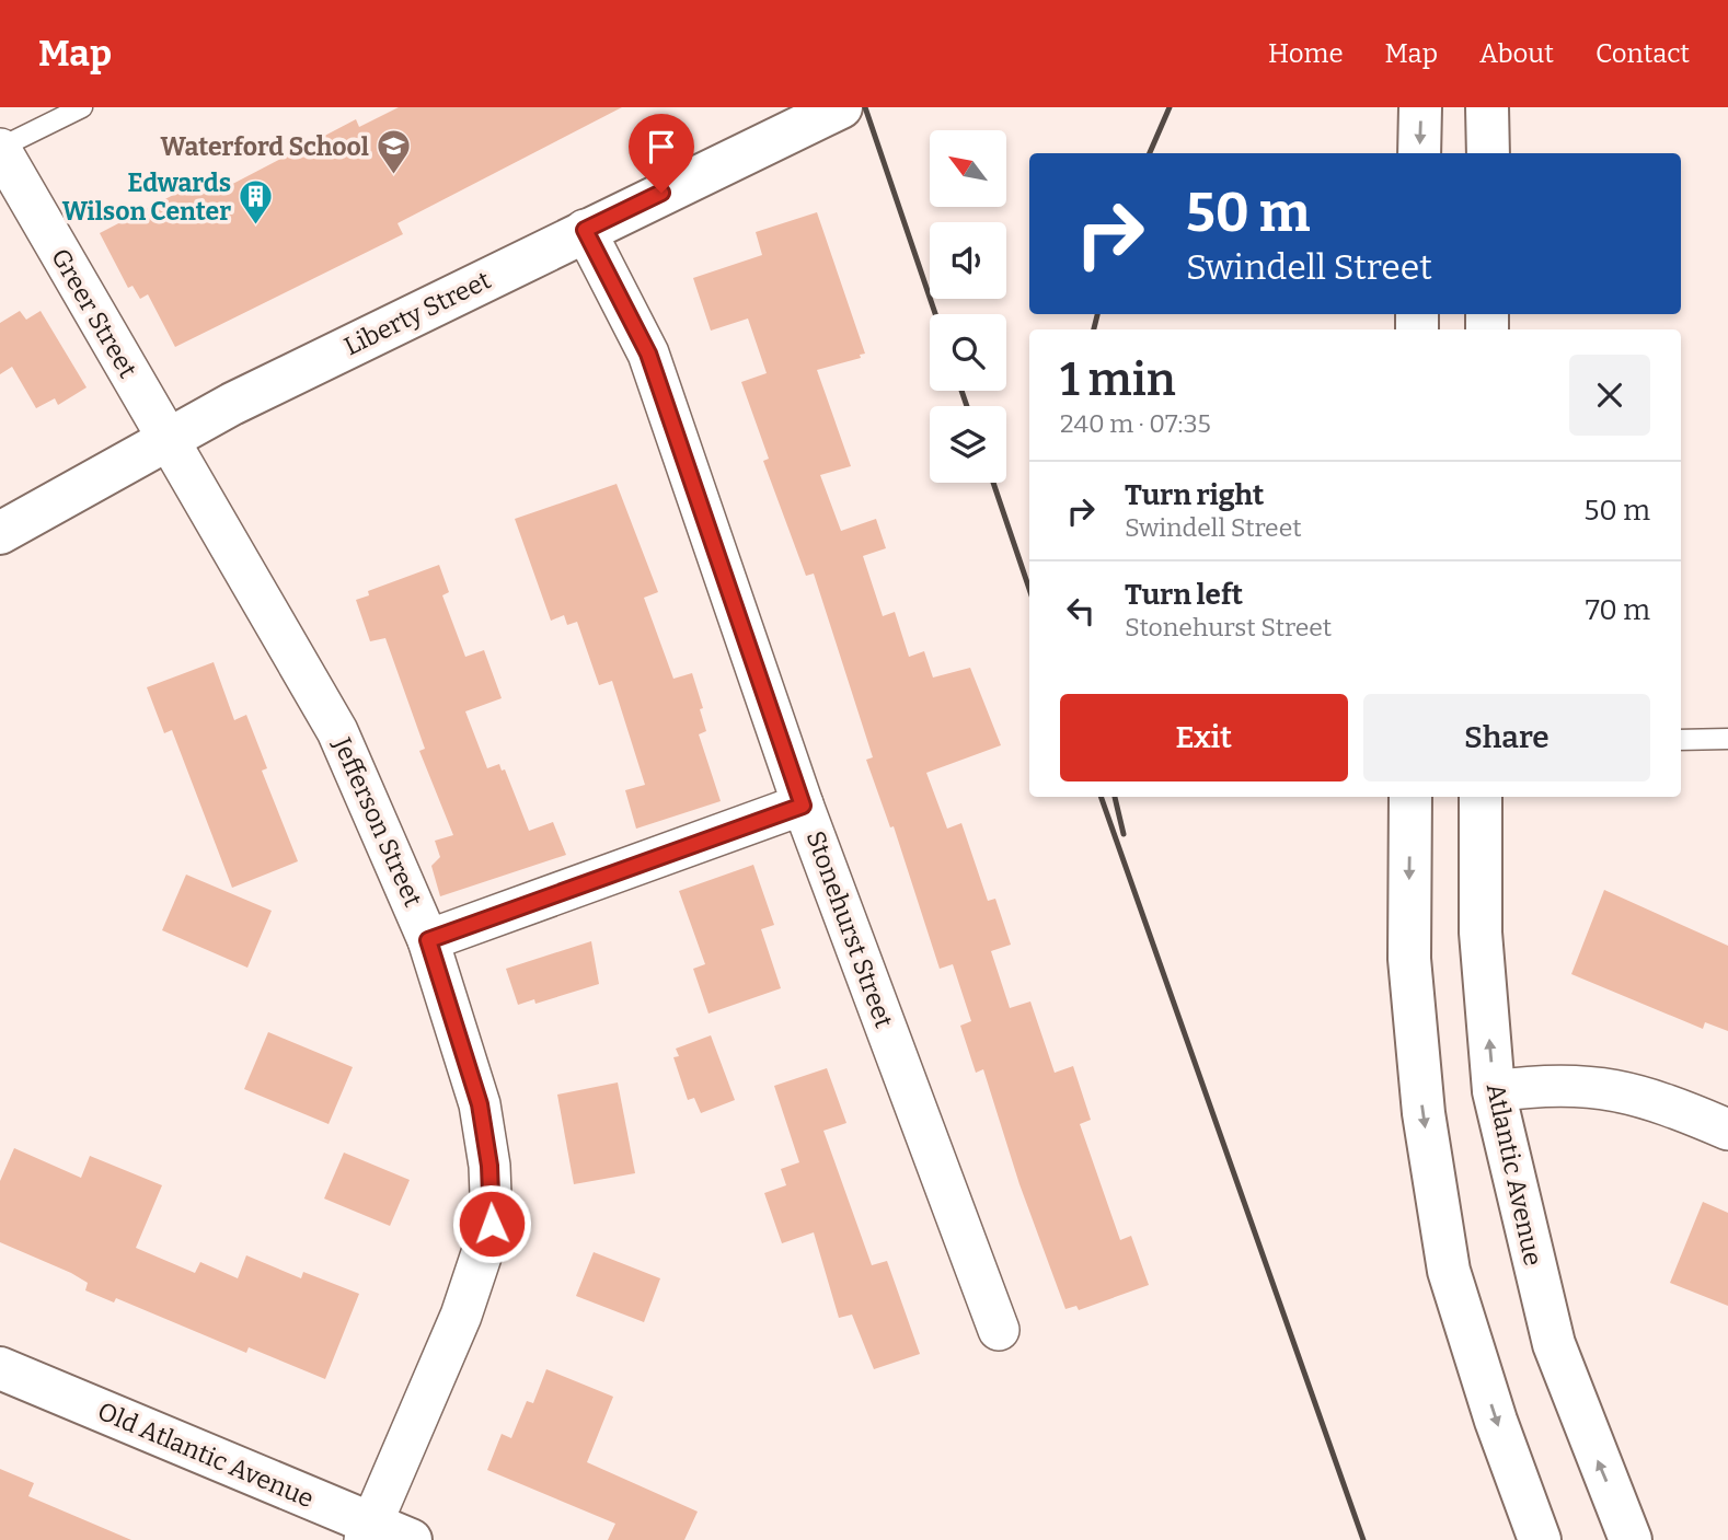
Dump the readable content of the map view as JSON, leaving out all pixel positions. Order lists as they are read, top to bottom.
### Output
{
  "streets": {
    "main road": ["Liberty Street", "Atlantic Avenue", "Old Atlantic Avenue"],
    "street": ["Greer Street", "Jefferson Street", "Stonehurst Street"]
  },
  "crossings": [
    ["Greer Street", "Liberty Street"],
    ["Greer Street", "Jefferson Street"],
    ["Liberty Street", "Jefferson Street"],
    ["Liberty Street", "Stonehurst Street"],
    ["Jefferson Street", "Old Atlantic Avenue"]
  ],
  "places": {
    "school or university": ["Waterford School"],
    "building": ["Edwards Wilson Center"]
  },
  "north": "top left",
  "page": {
    "header": "Map",
    "nav": [
      "Home",
      "Map",
      "About",
      "Contact"
    ],
    "turn": ["50 m", "Swindell Street"],
    "heading": ["1 min", "240 m · 07:35"],
    "list": [
      {
        "name": "Turn right",
        "note": "Swindell Street",
        "value": "50 m"
      },
      {
        "name": "Turn left",
        "note": "Stonehurst Street",
        "value": "70 m"
      }
    ],
    "buttons": ["Exit", "Share"]
  }
}
